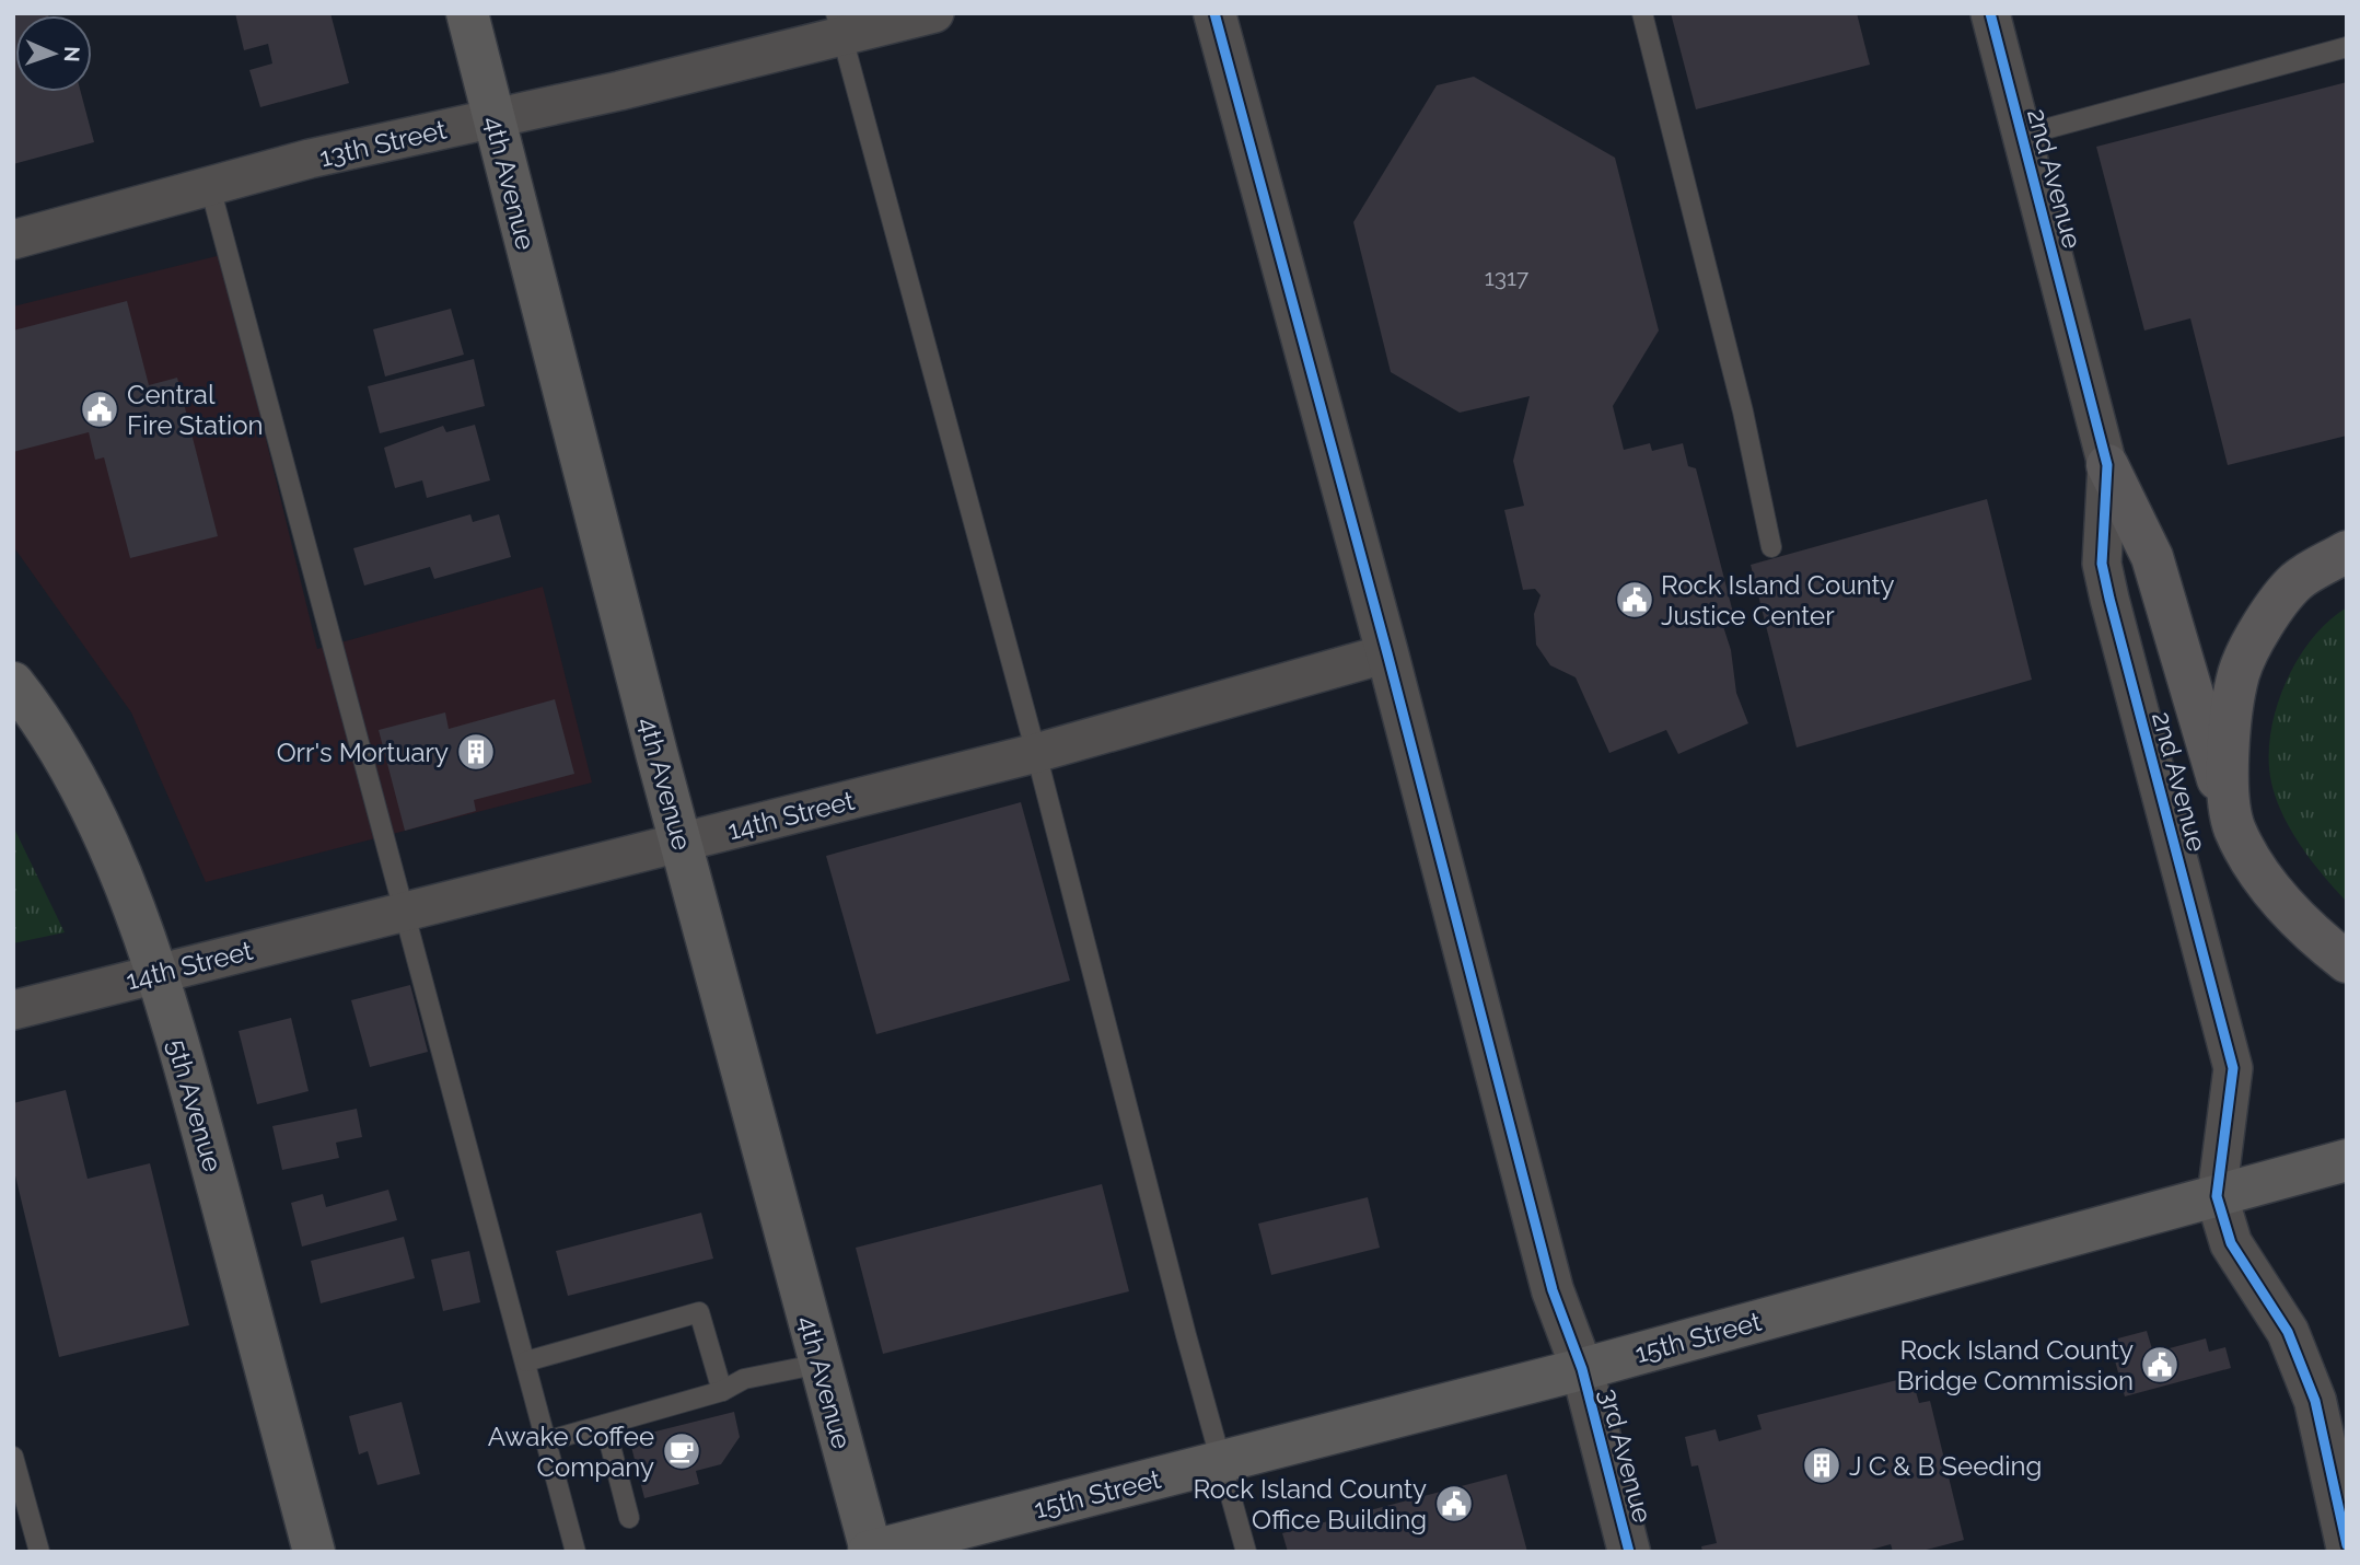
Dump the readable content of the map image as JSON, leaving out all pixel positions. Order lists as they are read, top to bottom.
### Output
{
  "streets": {
    "main road": ["4th Avenue", "5th Avenue", "15th Street"],
    "street": [
      "13th Street",
      "2nd Avenue",
      "14th Street",
      "3rd Avenue"
    ]
  },
  "crossings": [
    ["13th Street", "4th Avenue"],
    ["2nd Avenue", "15th Street"],
    ["4th Avenue", "14th Street"],
    ["4th Avenue", "15th Street"],
    ["14th Street", "5th Avenue"],
    ["14th Street", "3rd Avenue"],
    ["15th Street", "3rd Avenue"]
  ],
  "places": {
    "public building": [
      "Central Fire Station",
      "Rock Island County Justice Center",
      "Rock Island County Bridge Commission",
      "Rock Island County Office Building"
    ],
    "building": ["Orr's Mortuary", "J C & B Seeding"],
    "cafe": ["Awake Coffee Company"]
  },
  "house_numbers": ["1317"],
  "north": "right"
}
